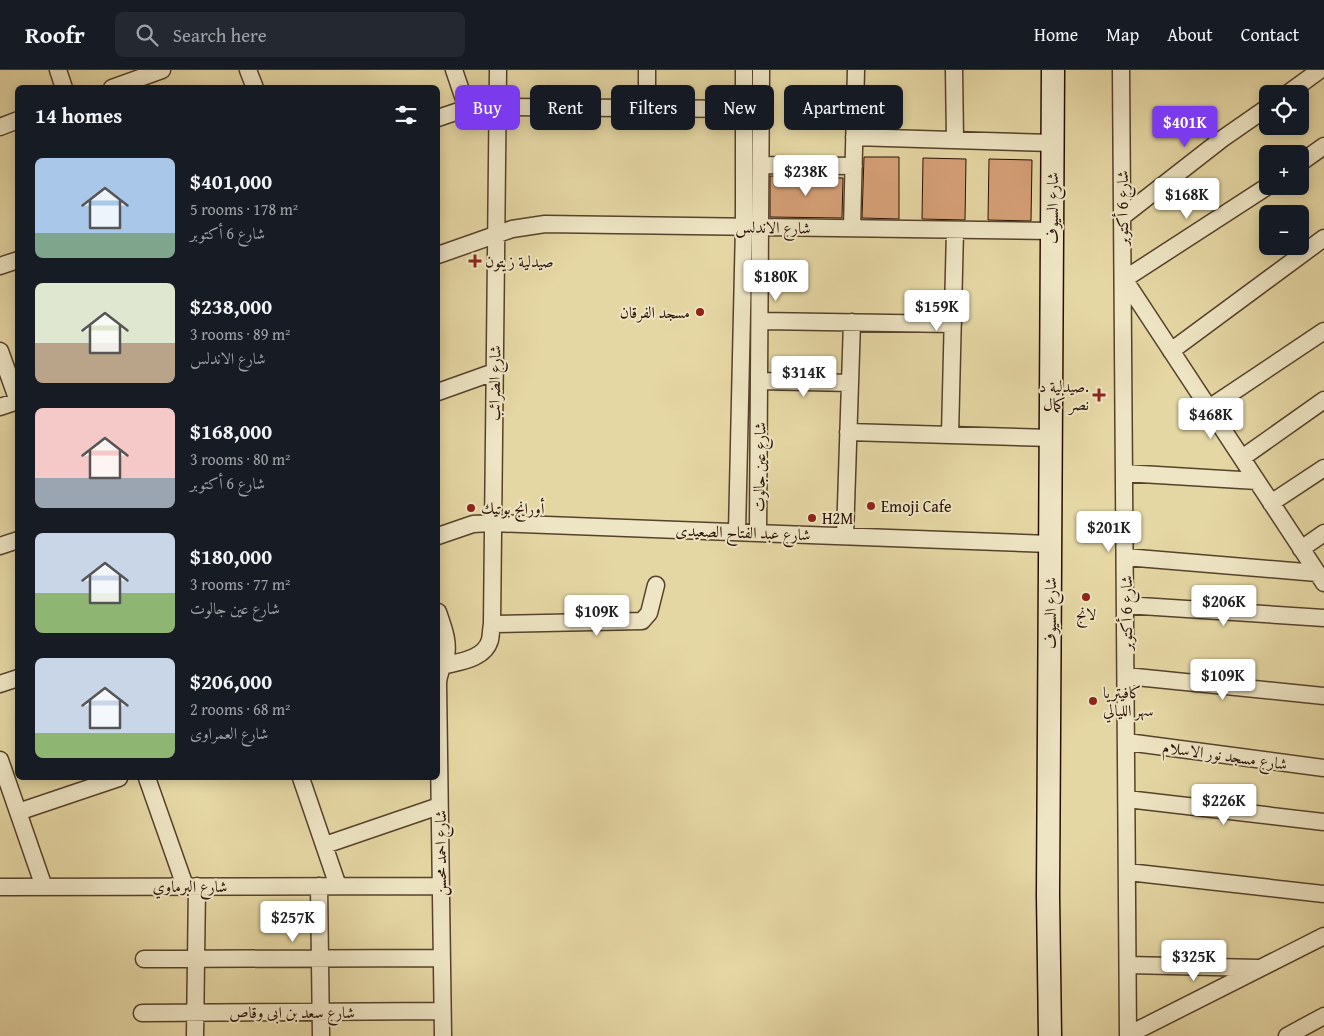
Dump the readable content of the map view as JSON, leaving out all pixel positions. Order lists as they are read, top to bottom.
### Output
{
  "streets": {
    "main road": ["شارع السيوف"],
    "street": [
      "شارع 6 أكتوبر",
      "شارع الاندلس",
      "شارع الضرائب",
      "شارع عين جالوت",
      "شارع عبد الفتاح الصعيدى",
      "شارع مسجد نور الاسلام",
      "شارع احمد محسن",
      "شارع البرماوي",
      "شارع سعد بن ابى وقاص"
    ]
  },
  "crossings": [
    ["شارع السيوف", "شارع الاندلس"],
    ["شارع السيوف", "شارع عبد الفتاح الصعيدى"],
    ["شارع 6 أكتوبر", "شارع مسجد نور الاسلام"],
    ["شارع الاندلس", "شارع الضرائب"],
    ["شارع الاندلس", "شارع عين جالوت"],
    ["شارع الضرائب", "شارع عبد الفتاح الصعيدى"],
    ["شارع الضرائب", "شارع احمد محسن"],
    ["شارع عين جالوت", "شارع عبد الفتاح الصعيدى"],
    ["شارع احمد محسن", "شارع البرماوي"],
    ["شارع احمد محسن", "شارع سعد بن ابى وقاص"]
  ],
  "places": {
    "health": ["صيدلية زيتون", "صيدلية د. نصر كمال"],
    "other": [
      "مسجد الفرقان",
      "Emoji Cafe",
      "أورانج بوتيك",
      "H2M",
      "لانج",
      "كافيتريا سهر الليالي"
    ]
  },
  "page": {
    "header": "Roofr",
    "search": "Search here",
    "nav": [
      "Home",
      "Map",
      "About",
      "Contact"
    ],
    "map_buttons": ["+", "−"],
    "chip": [
      "Buy",
      "Rent",
      "Filters",
      "New",
      "Apartment"
    ],
    "heading": "14 homes",
    "price": [
      "$401K",
      "$238K",
      "$168K",
      "$180K",
      "$159K",
      "$314K",
      "$468K",
      "$201K",
      "$206K",
      "$109K",
      "$109K",
      "$226K",
      "$257K",
      "$325K"
    ],
    "list": [
      {
        "name": "$401,000",
        "note": "5 rooms · 178 m² · شارع 6 أكتوبر"
      },
      {
        "name": "$238,000",
        "note": "3 rooms · 89 m² · شارع الاندلس"
      },
      {
        "name": "$168,000",
        "note": "3 rooms · 80 m² · شارع 6 أكتوبر"
      },
      {
        "name": "$180,000",
        "note": "3 rooms · 77 m² · شارع عين جالوت"
      },
      {
        "name": "$206,000",
        "note": "2 rooms · 68 m² · شارع العمراوى"
      }
    ]
  }
}
